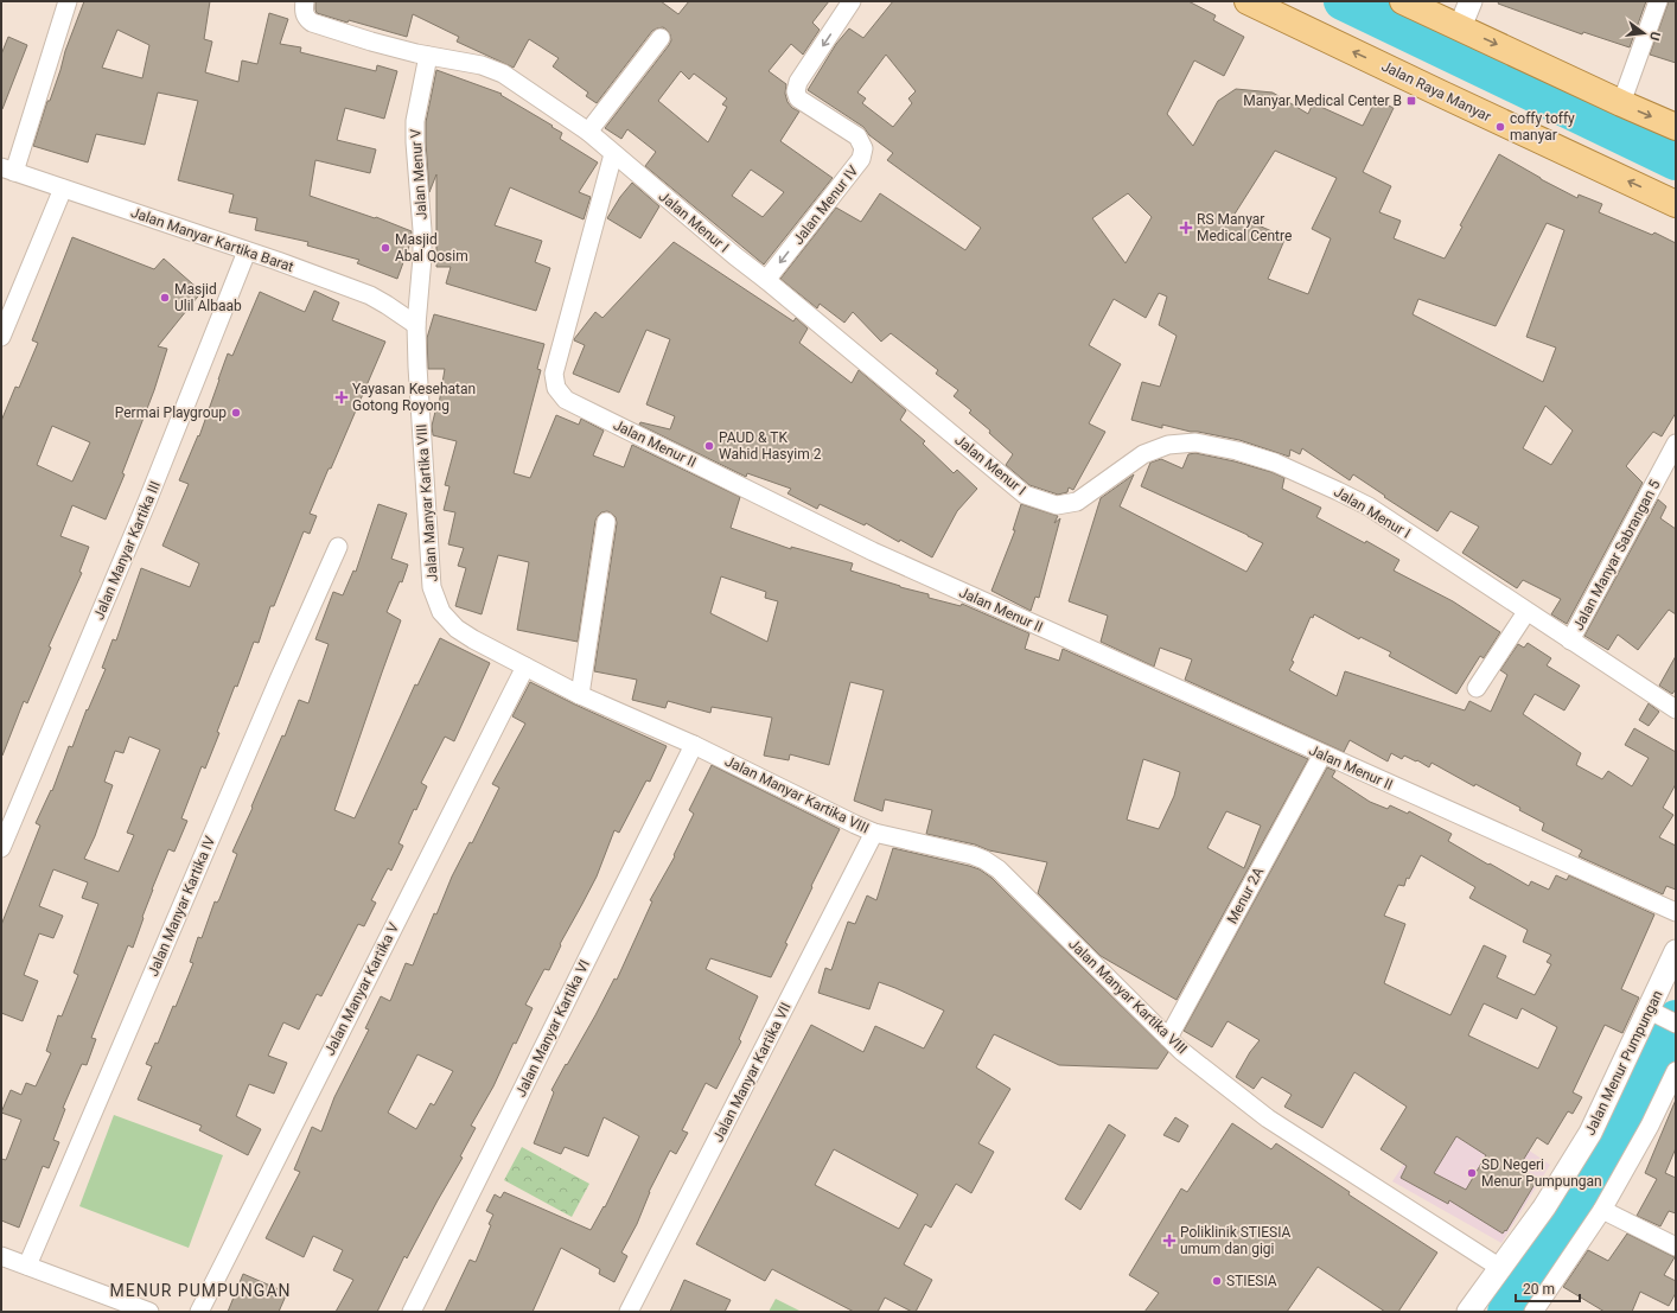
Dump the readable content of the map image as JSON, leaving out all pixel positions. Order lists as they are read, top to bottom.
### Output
{
  "streets": {
    "main road": ["Jalan Raya Manyar"],
    "street": [
      "Jalan Menur V",
      "Jalan Menur IV",
      "Jalan Menur I",
      "Jalan Manyar Kartika Barat",
      "Jalan Menur II",
      "Jalan Manyar Kartika VIII",
      "Jalan Manyar Kartika III",
      "Jalan Manyar Sabrangan 5",
      "Menur 2A",
      "Jalan Manyar Kartika IV",
      "Jalan Manyar Kartika V",
      "Jalan Manyar Kartika VI",
      "Jalan Menur Pumpungan",
      "Jalan Manyar Kartika VII"
    ]
  },
  "crossings": [
    ["Jalan Menur V", "Jalan Menur I"],
    ["Jalan Menur V", "Jalan Manyar Kartika Barat"],
    ["Jalan Menur V", "Jalan Manyar Kartika VIII"],
    ["Jalan Menur IV", "Jalan Menur I"],
    ["Jalan Menur I", "Jalan Menur II"],
    ["Jalan Menur I", "Jalan Manyar Sabrangan 5"],
    ["Jalan Manyar Kartika Barat", "Jalan Manyar Kartika VIII"],
    ["Jalan Manyar Kartika Barat", "Jalan Manyar Kartika III"],
    ["Jalan Menur II", "Menur 2A"],
    ["Jalan Manyar Kartika VIII", "Menur 2A"],
    ["Jalan Manyar Kartika VIII", "Jalan Manyar Kartika V"],
    ["Jalan Manyar Kartika VIII", "Jalan Manyar Kartika VI"],
    ["Jalan Manyar Kartika VIII", "Jalan Menur Pumpungan"],
    ["Jalan Manyar Kartika VIII", "Jalan Manyar Kartika VII"]
  ],
  "one_way": ["Jalan Menur IV"],
  "districts": ["MENUR PUMPUNGAN"],
  "places": {
    "transit": ["Manyar Medical Center B"],
    "other": [
      "coffy toffy manyar",
      "Masjid Abal Qosim",
      "Masjid Ulil Albaab",
      "Permai Playgroup",
      "PAUD & TK Wahid Hasyim 2",
      "SD Negeri Menur Pumpungan",
      "STIESIA"
    ],
    "health": ["RS Manyar Medical Centre", "Yayasan Kesehatan Gotong Royong", "Poliklinik STIESIA umum dan gigi"]
  },
  "scale_bar": "20 m",
  "north": "right"
}
